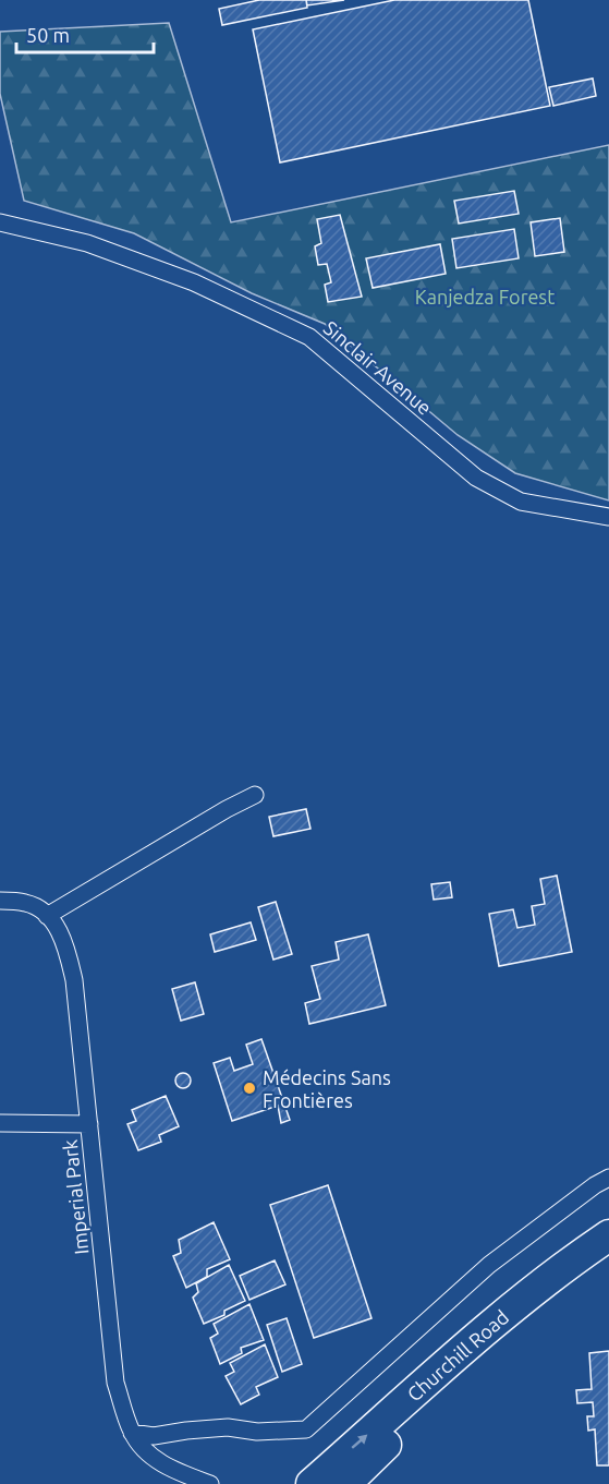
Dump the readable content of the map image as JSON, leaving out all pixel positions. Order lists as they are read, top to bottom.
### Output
{
  "streets": {
    "highway": ["Churchill Road"],
    "street": ["Sinclair Avenue", "Imperial Park"]
  },
  "parks": ["Kanjedza Forest"],
  "places": ["Médecins Sans Frontières"],
  "scale_bar": "50 m"
}
